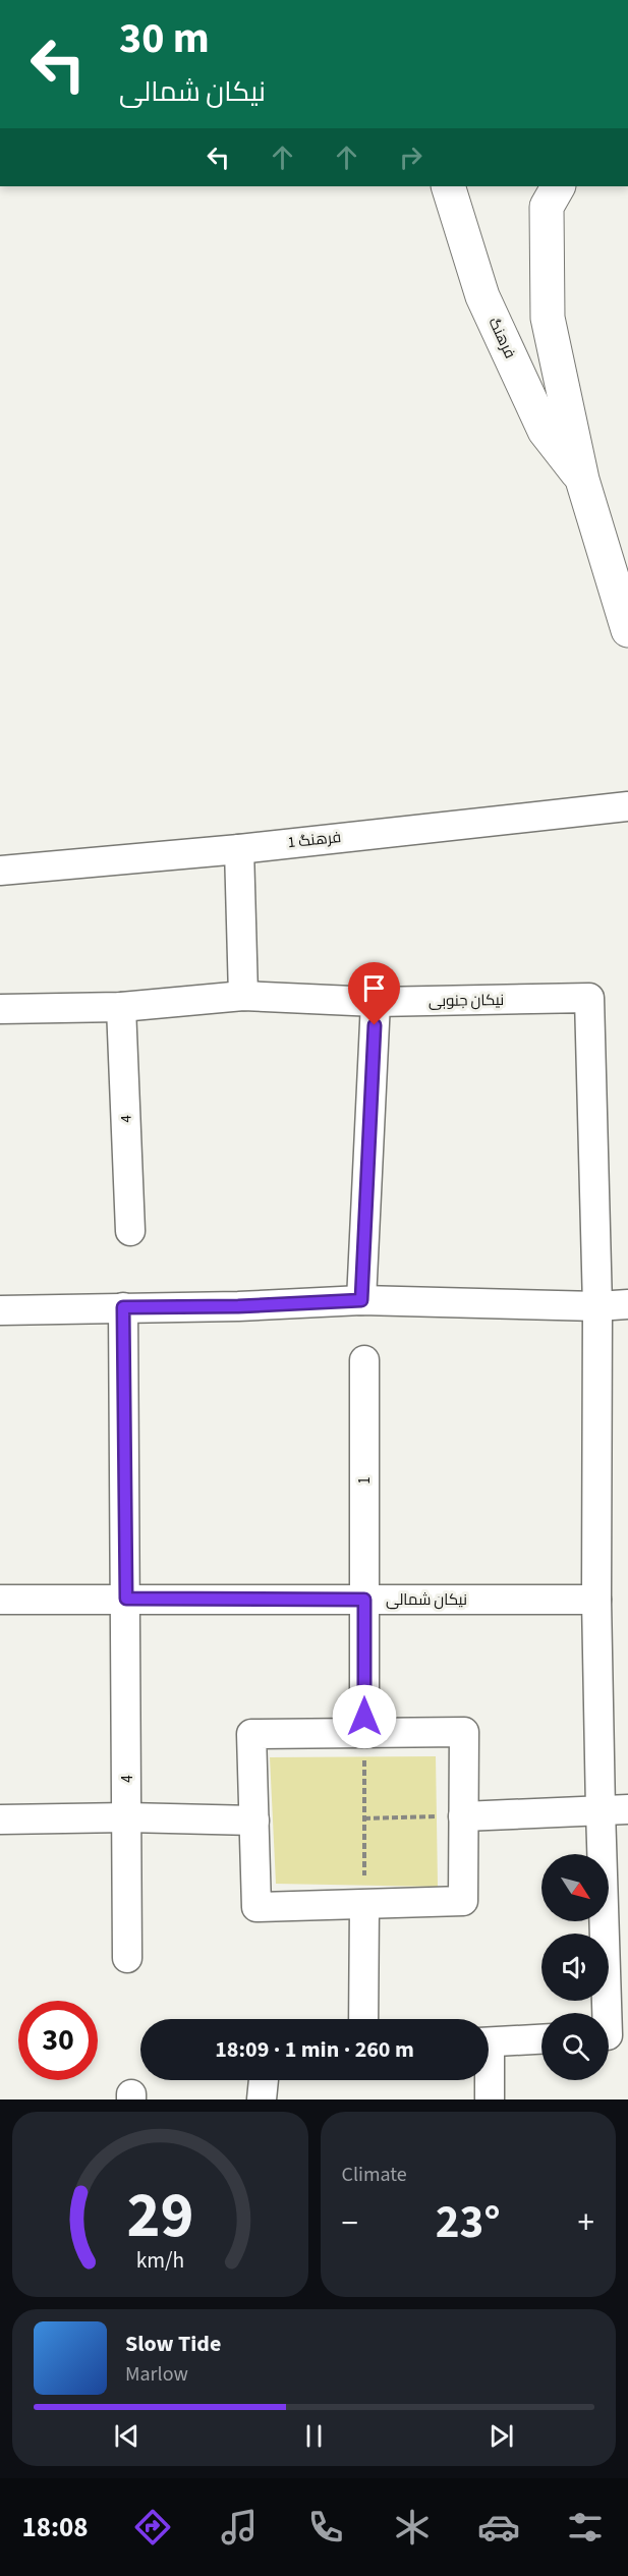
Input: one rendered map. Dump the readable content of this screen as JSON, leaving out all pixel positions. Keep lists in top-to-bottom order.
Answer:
{
  "streets": {
    "street": [
      "فرهنگ",
      "فرهنگ 1",
      "نیکان جنوبی",
      "4",
      "1",
      "نیکان شمالی"
    ]
  },
  "crossings": [
    ["نیکان جنوبی", "4"],
    ["4", "نیکان شمالی"],
    ["1", "نیکان شمالی"]
  ],
  "north": "bottom right",
  "page": {
    "turn": ["30 m", "نیکان شمالی"],
    "limit": "30",
    "trip": "18:09 · 1 min · 260 m",
    "tile": "Climate",
    "heat": ["−", "23°", "+"],
    "song": ["Slow Tide", "Marlow"],
    "tabs": "18:08",
    "gauge": ["29", "km/h"]
  }
}
